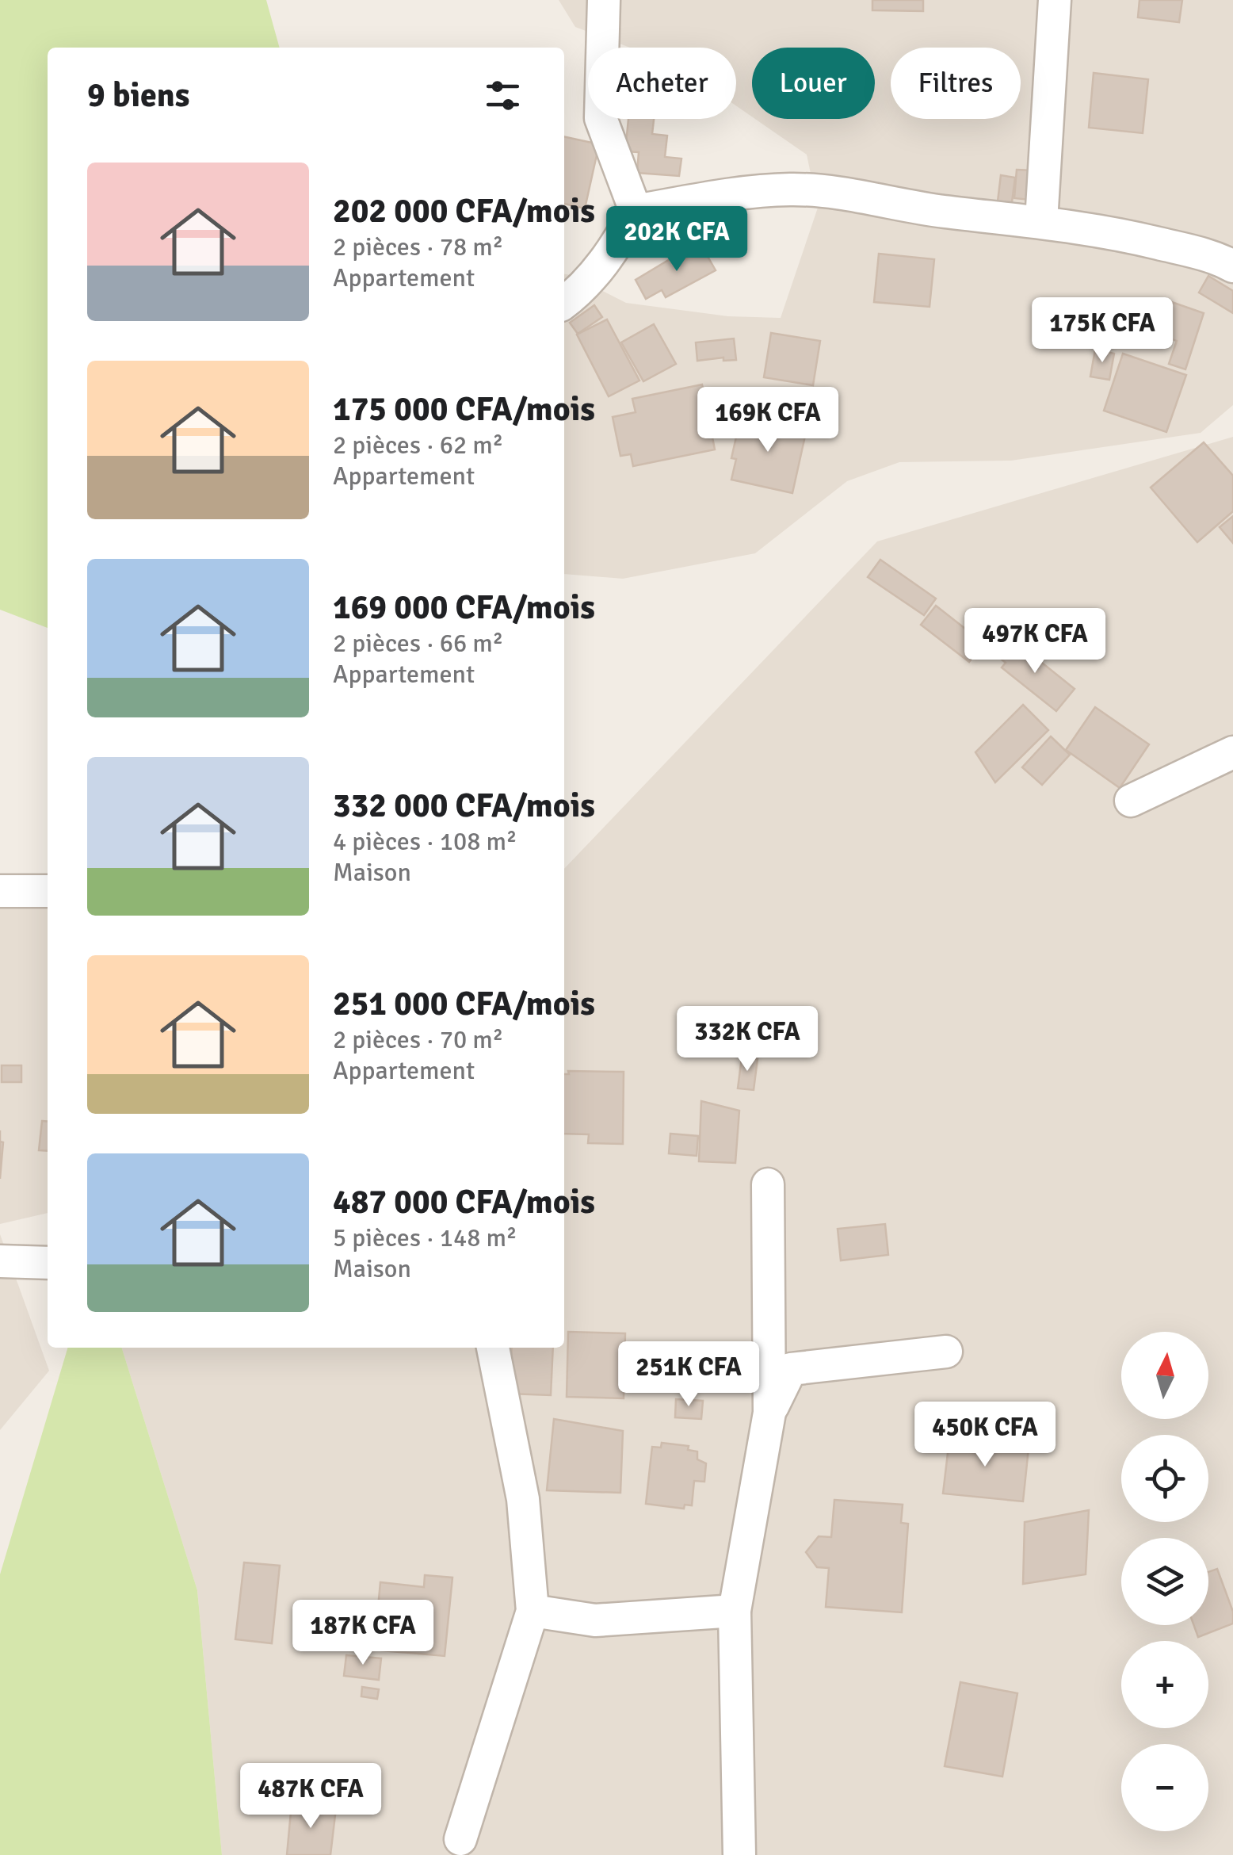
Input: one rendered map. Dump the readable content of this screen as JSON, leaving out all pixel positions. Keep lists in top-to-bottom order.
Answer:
{
  "north": "top",
  "page": {
    "chip": ["Acheter", "Louer", "Filtres"],
    "heading": "9 biens",
    "list": [
      {
        "name": "202 000 CFA/mois",
        "note": "2 pièces · 78 m² · Appartement"
      },
      {
        "name": "175 000 CFA/mois",
        "note": "2 pièces · 62 m² · Appartement"
      },
      {
        "name": "169 000 CFA/mois",
        "note": "2 pièces · 66 m² · Appartement"
      },
      {
        "name": "332 000 CFA/mois",
        "note": "4 pièces · 108 m² · Maison"
      },
      {
        "name": "251 000 CFA/mois",
        "note": "2 pièces · 70 m² · Appartement"
      },
      {
        "name": "487 000 CFA/mois",
        "note": "5 pièces · 148 m² · Maison"
      }
    ],
    "price": [
      "202K CFA",
      "175K CFA",
      "169K CFA",
      "497K CFA",
      "332K CFA",
      "251K CFA",
      "450K CFA",
      "187K CFA",
      "487K CFA"
    ],
    "map_buttons": ["+", "−"]
  }
}
